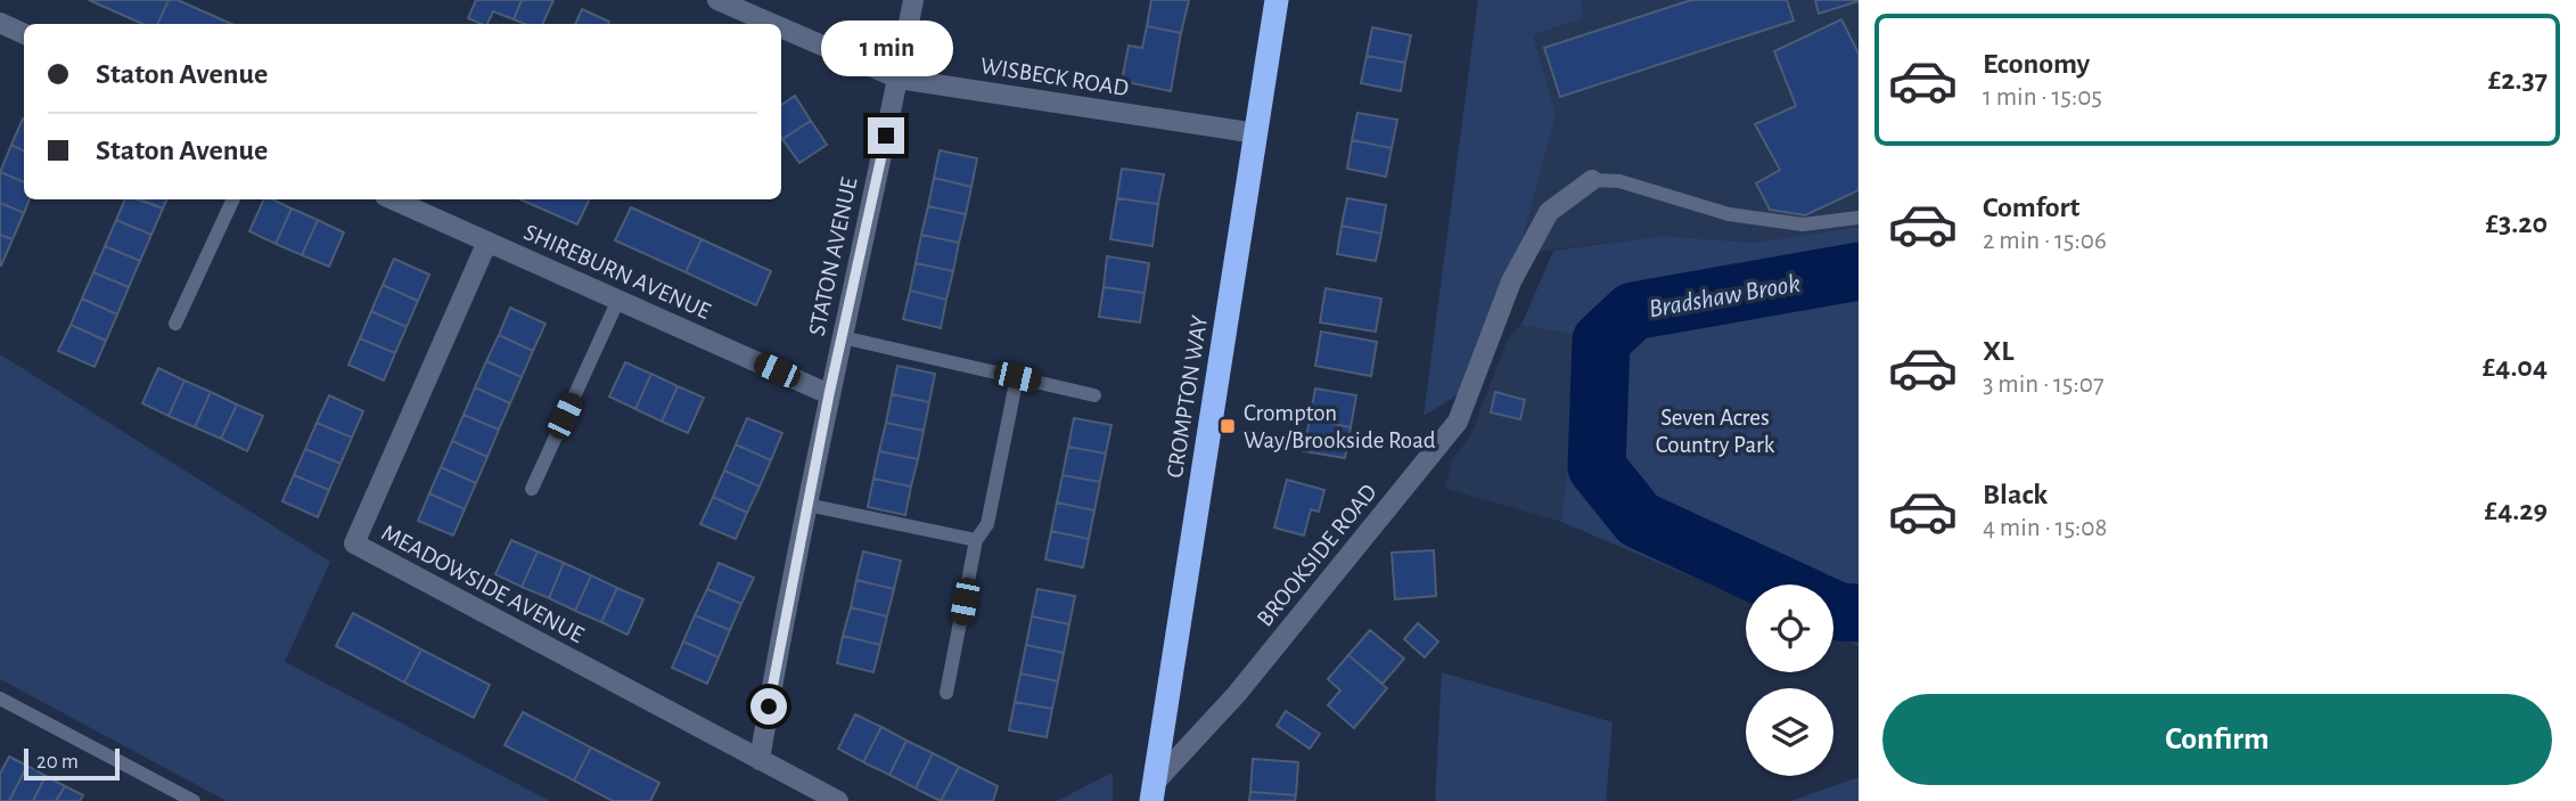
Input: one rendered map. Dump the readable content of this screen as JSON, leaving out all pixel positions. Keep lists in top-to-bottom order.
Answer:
{
  "streets": {
    "highway": ["CROMPTON WAY"],
    "street": [
      "WISBECK ROAD",
      "STATON AVENUE",
      "SHIREBURN AVENUE",
      "BROOKSIDE ROAD",
      "MEADOWSIDE AVENUE"
    ]
  },
  "crossings": [
    ["WISBECK ROAD", "STATON AVENUE"],
    ["WISBECK ROAD", "CROMPTON WAY"],
    ["STATON AVENUE", "SHIREBURN AVENUE"],
    ["STATON AVENUE", "MEADOWSIDE AVENUE"],
    ["SHIREBURN AVENUE", "MEADOWSIDE AVENUE"],
    ["CROMPTON WAY", "BROOKSIDE ROAD"]
  ],
  "water": ["Bradshaw Brook"],
  "parks": ["Seven Acres Country Park"],
  "places": {
    "transit": ["Crompton Way/Brookside Road"]
  },
  "scale_bar": "20 m",
  "page": {
    "list": [
      {
        "name": "Economy",
        "note": "1 min · 15:05",
        "value": "£2.37"
      },
      {
        "name": "Comfort",
        "note": "2 min · 15:06",
        "value": "£3.20"
      },
      {
        "name": "XL",
        "note": "3 min · 15:07",
        "value": "£4.04"
      },
      {
        "name": "Black",
        "note": "4 min · 15:08",
        "value": "£4.29"
      }
    ],
    "bubble": "1 min",
    "banner": ["Staton Avenue", "Staton Avenue"],
    "buttons": "Confirm",
    "scale": "20 m"
  }
}
